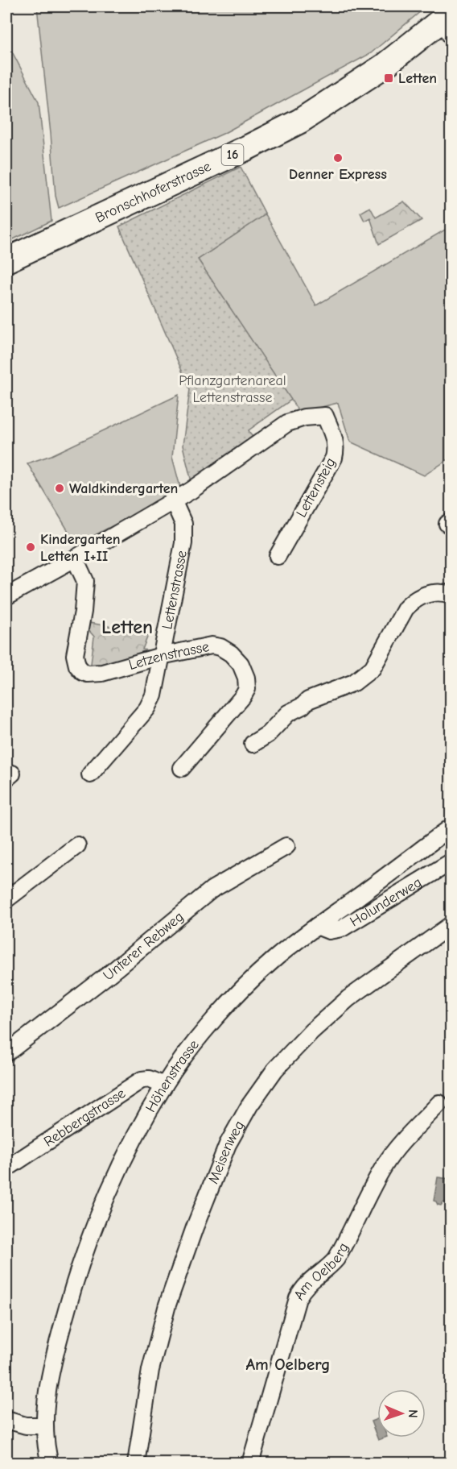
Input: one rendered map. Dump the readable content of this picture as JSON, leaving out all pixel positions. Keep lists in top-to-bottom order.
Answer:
{
  "streets": {
    "main road": ["16", "Bronschhoferstrasse"],
    "street": [
      "Lettensteig",
      "Lettenstrasse",
      "Letzenstrasse",
      "Holunderweg",
      "Unterer Rebweg",
      "Höhenstrasse",
      "Rebbergstrasse",
      "Meisenweg",
      "Am Oelberg"
    ]
  },
  "crossings": [
    ["Lettensteig", "Lettenstrasse"],
    ["Lettenstrasse", "Letzenstrasse"],
    ["Holunderweg", "Höhenstrasse"],
    ["Höhenstrasse", "Rebbergstrasse"]
  ],
  "districts": ["Letten", "Am Oelberg"],
  "parks": ["Pflanzgartenareal Lettenstrasse"],
  "places": {
    "transit": ["Letten"],
    "other": ["Denner Express", "Waldkindergarten", "Kindergarten Letten I+II"]
  },
  "north": "right"
}
